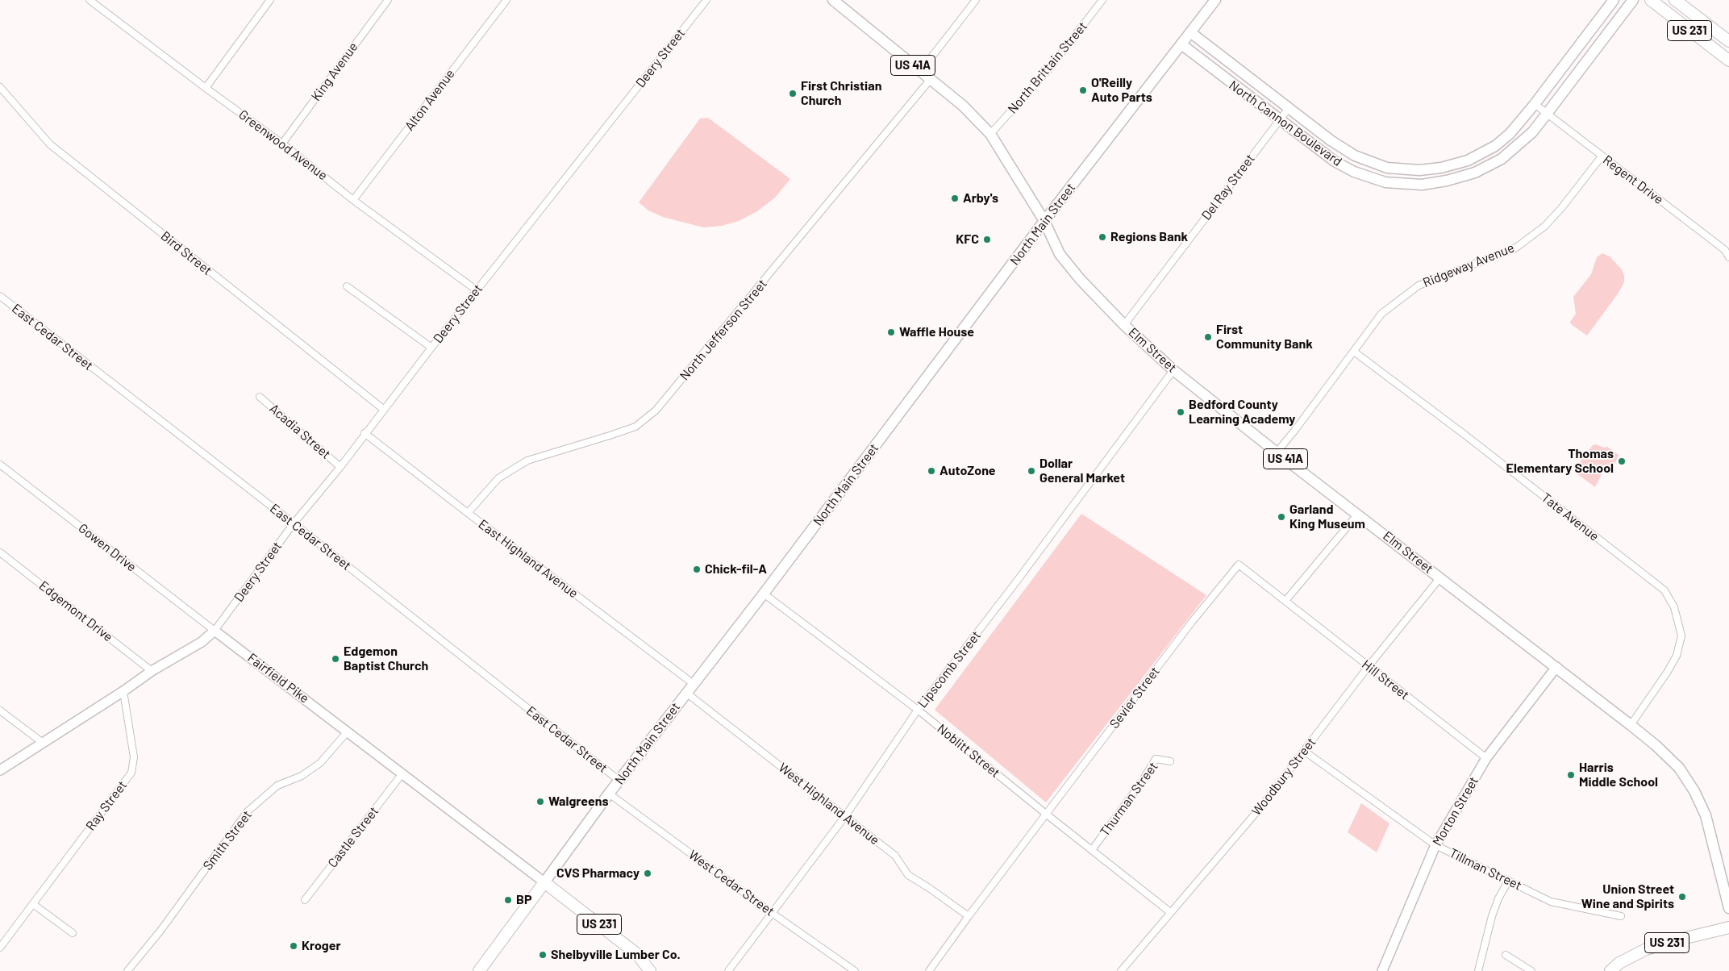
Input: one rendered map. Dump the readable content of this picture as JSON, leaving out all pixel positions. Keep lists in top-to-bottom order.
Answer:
{
  "streets": {
    "highway": ["US 231", "North Main Street"],
    "main road": ["US 41A", "North Cannon Boulevard", "Elm Street"],
    "street": [
      "Deery Street",
      "North Brittain Street",
      "King Avenue",
      "Alton Avenue",
      "Greenwood Avenue",
      "Regent Drive",
      "Del Ray Street",
      "Bird Street",
      "Ridgeway Avenue",
      "North Jefferson Street",
      "East Cedar Street",
      "Acadia Street",
      "Tate Avenue",
      "Gowen Drive",
      "East Highland Avenue",
      "Edgemont Drive",
      "Lipscomb Street",
      "Fairfield Pike",
      "Hill Street",
      "Sevier Street",
      "Noblitt Street",
      "Woodbury Street",
      "Thurman Street",
      "West Highland Avenue",
      "Ray Street",
      "Morton Street",
      "Castle Street",
      "Smith Street",
      "Tillman Street",
      "West Cedar Street"
    ]
  },
  "crossings": [
    ["US 231", "North Main Street"],
    ["US 231", "Fairfield Pike"],
    ["Deery Street", "Greenwood Avenue"],
    ["Deery Street", "Bird Street"],
    ["Deery Street", "East Cedar Street"],
    ["Deery Street", "Acadia Street"],
    ["Deery Street", "Gowen Drive"],
    ["Deery Street", "East Highland Avenue"],
    ["Deery Street", "Fairfield Pike"],
    ["US 41A", "North Brittain Street"],
    ["US 41A", "North Main Street"],
    ["US 41A", "North Jefferson Street"],
    ["US 41A", "Elm Street"],
    ["King Avenue", "Greenwood Avenue"],
    ["Alton Avenue", "Greenwood Avenue"],
    ["North Cannon Boulevard", "Regent Drive"],
    ["North Cannon Boulevard", "Del Ray Street"],
    ["North Cannon Boulevard", "North Main Street"],
    ["Regent Drive", "Ridgeway Avenue"],
    ["Del Ray Street", "Elm Street"],
    ["North Main Street", "East Cedar Street"],
    ["North Main Street", "Elm Street"],
    ["North Main Street", "East Highland Avenue"],
    ["North Main Street", "Fairfield Pike"],
    ["North Main Street", "Noblitt Street"],
    ["North Main Street", "West Highland Avenue"],
    ["North Main Street", "West Cedar Street"],
    ["Ridgeway Avenue", "Elm Street"],
    ["Ridgeway Avenue", "Tate Avenue"],
    ["North Jefferson Street", "East Highland Avenue"],
    ["Elm Street", "Tate Avenue"],
    ["Elm Street", "Lipscomb Street"],
    ["Elm Street", "Woodbury Street"],
    ["Elm Street", "Morton Street"],
    ["Gowen Drive", "Fairfield Pike"],
    ["Lipscomb Street", "Noblitt Street"],
    ["Lipscomb Street", "West Highland Avenue"],
    ["Lipscomb Street", "West Cedar Street"],
    ["Fairfield Pike", "Castle Street"],
    ["Fairfield Pike", "Smith Street"],
    ["Hill Street", "Sevier Street"],
    ["Hill Street", "Woodbury Street"],
    ["Hill Street", "Morton Street"],
    ["Sevier Street", "Noblitt Street"],
    ["Sevier Street", "West Highland Avenue"],
    ["Noblitt Street", "Woodbury Street"],
    ["Noblitt Street", "Thurman Street"],
    ["Woodbury Street", "Tillman Street"],
    ["Morton Street", "Tillman Street"]
  ],
  "places": [
    "O'Reilly Auto Parts",
    "First Christian Church",
    "Arby's",
    "Regions Bank",
    "KFC",
    "Waffle House",
    "First Community Bank",
    "Bedford County Learning Academy",
    "Thomas Elementary School",
    "AutoZone",
    "Dollar General Market",
    "Garland King Museum",
    "Chick-fil-A",
    "Edgemon Baptist Church",
    "Harris Middle School",
    "Walgreens",
    "CVS Pharmacy",
    "Union Street Wine and Spirits",
    "BP",
    "Kroger",
    "Shelbyville Lumber Co."
  ]
}
